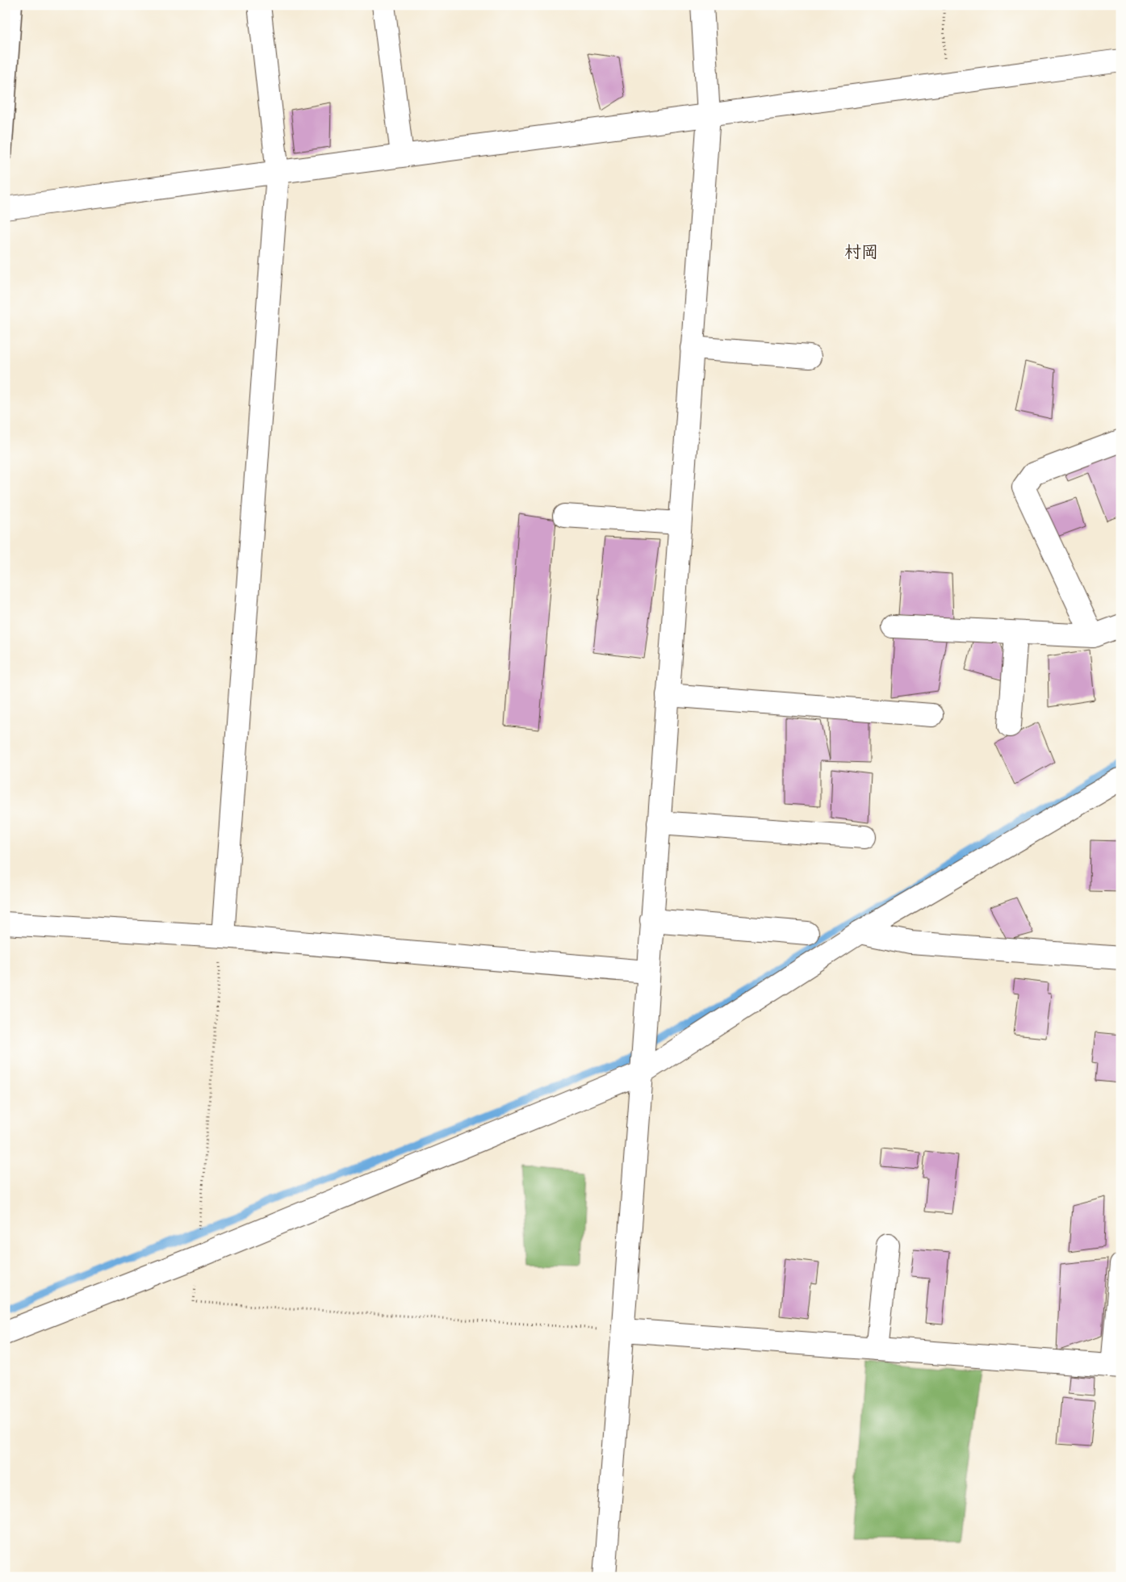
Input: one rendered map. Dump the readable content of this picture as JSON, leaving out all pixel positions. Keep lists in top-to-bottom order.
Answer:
{
  "districts": ["村岡"]
}
